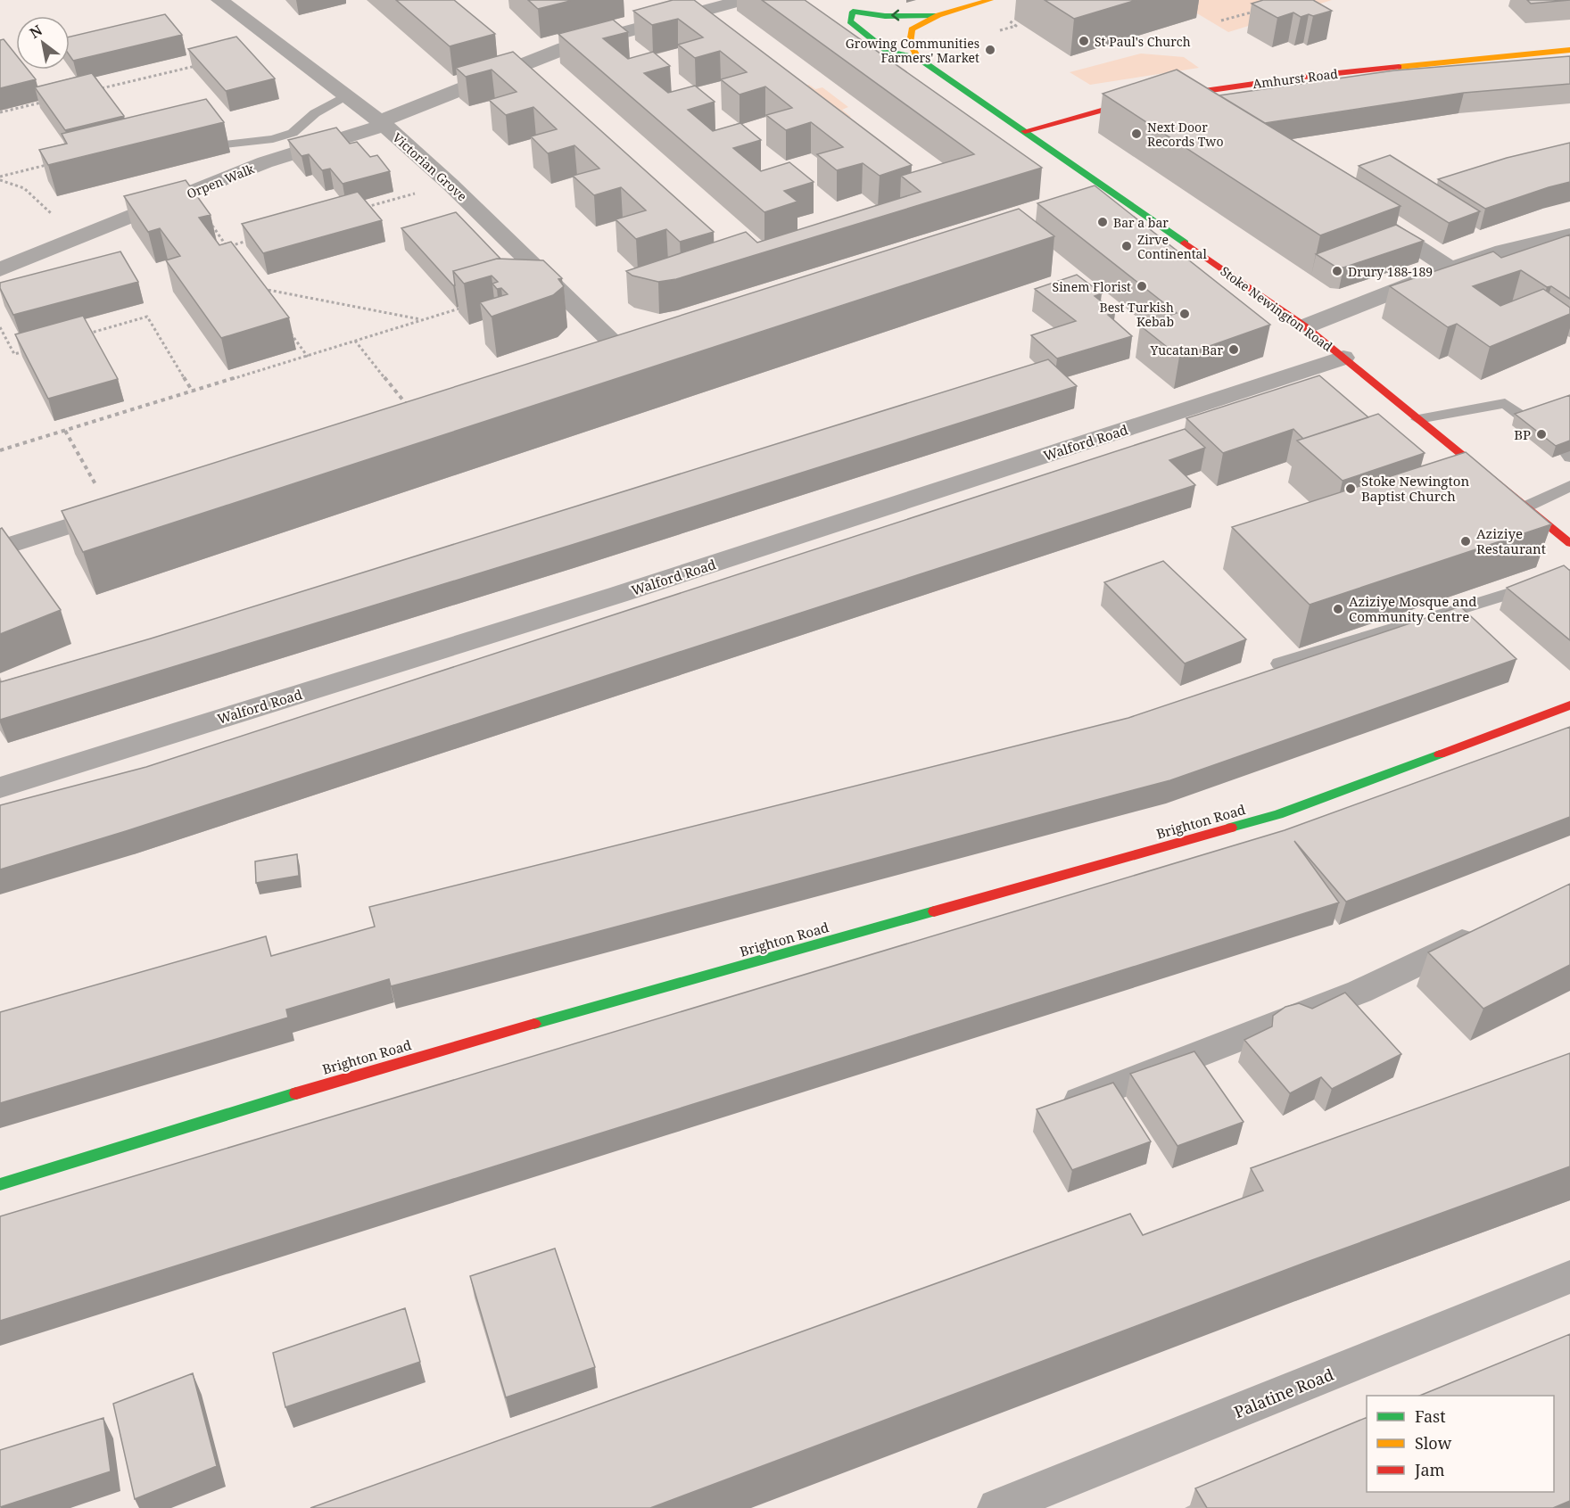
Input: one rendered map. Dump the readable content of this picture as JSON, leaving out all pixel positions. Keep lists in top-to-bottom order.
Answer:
{
  "streets": {
    "main road": ["Amhurst Road", "Stoke Newington Road", "Brighton Road"],
    "street": [
      "Victorian Grove",
      "Orpen Walk",
      "Walford Road",
      "Palatine Road"
    ]
  },
  "crossings": [
    ["Amhurst Road", "Stoke Newington Road"],
    ["Victorian Grove", "Orpen Walk"],
    ["Stoke Newington Road", "Walford Road"]
  ],
  "places": [
    "St Paul's Church",
    "Growing Communities Farmers' Market",
    "Next Door Records Two",
    "Bar a bar",
    "Zirve Continental",
    "Drury 188-189",
    "Sinem Florist",
    "Best Turkish Kebab",
    "Yucatan Bar",
    "BP",
    "Stoke Newington Baptist Church",
    "Aziziye Restaurant",
    "Aziziye Mosque and Community Centre"
  ],
  "legend": ["Fast", "Slow", "Jam"],
  "north": "top left"
}
